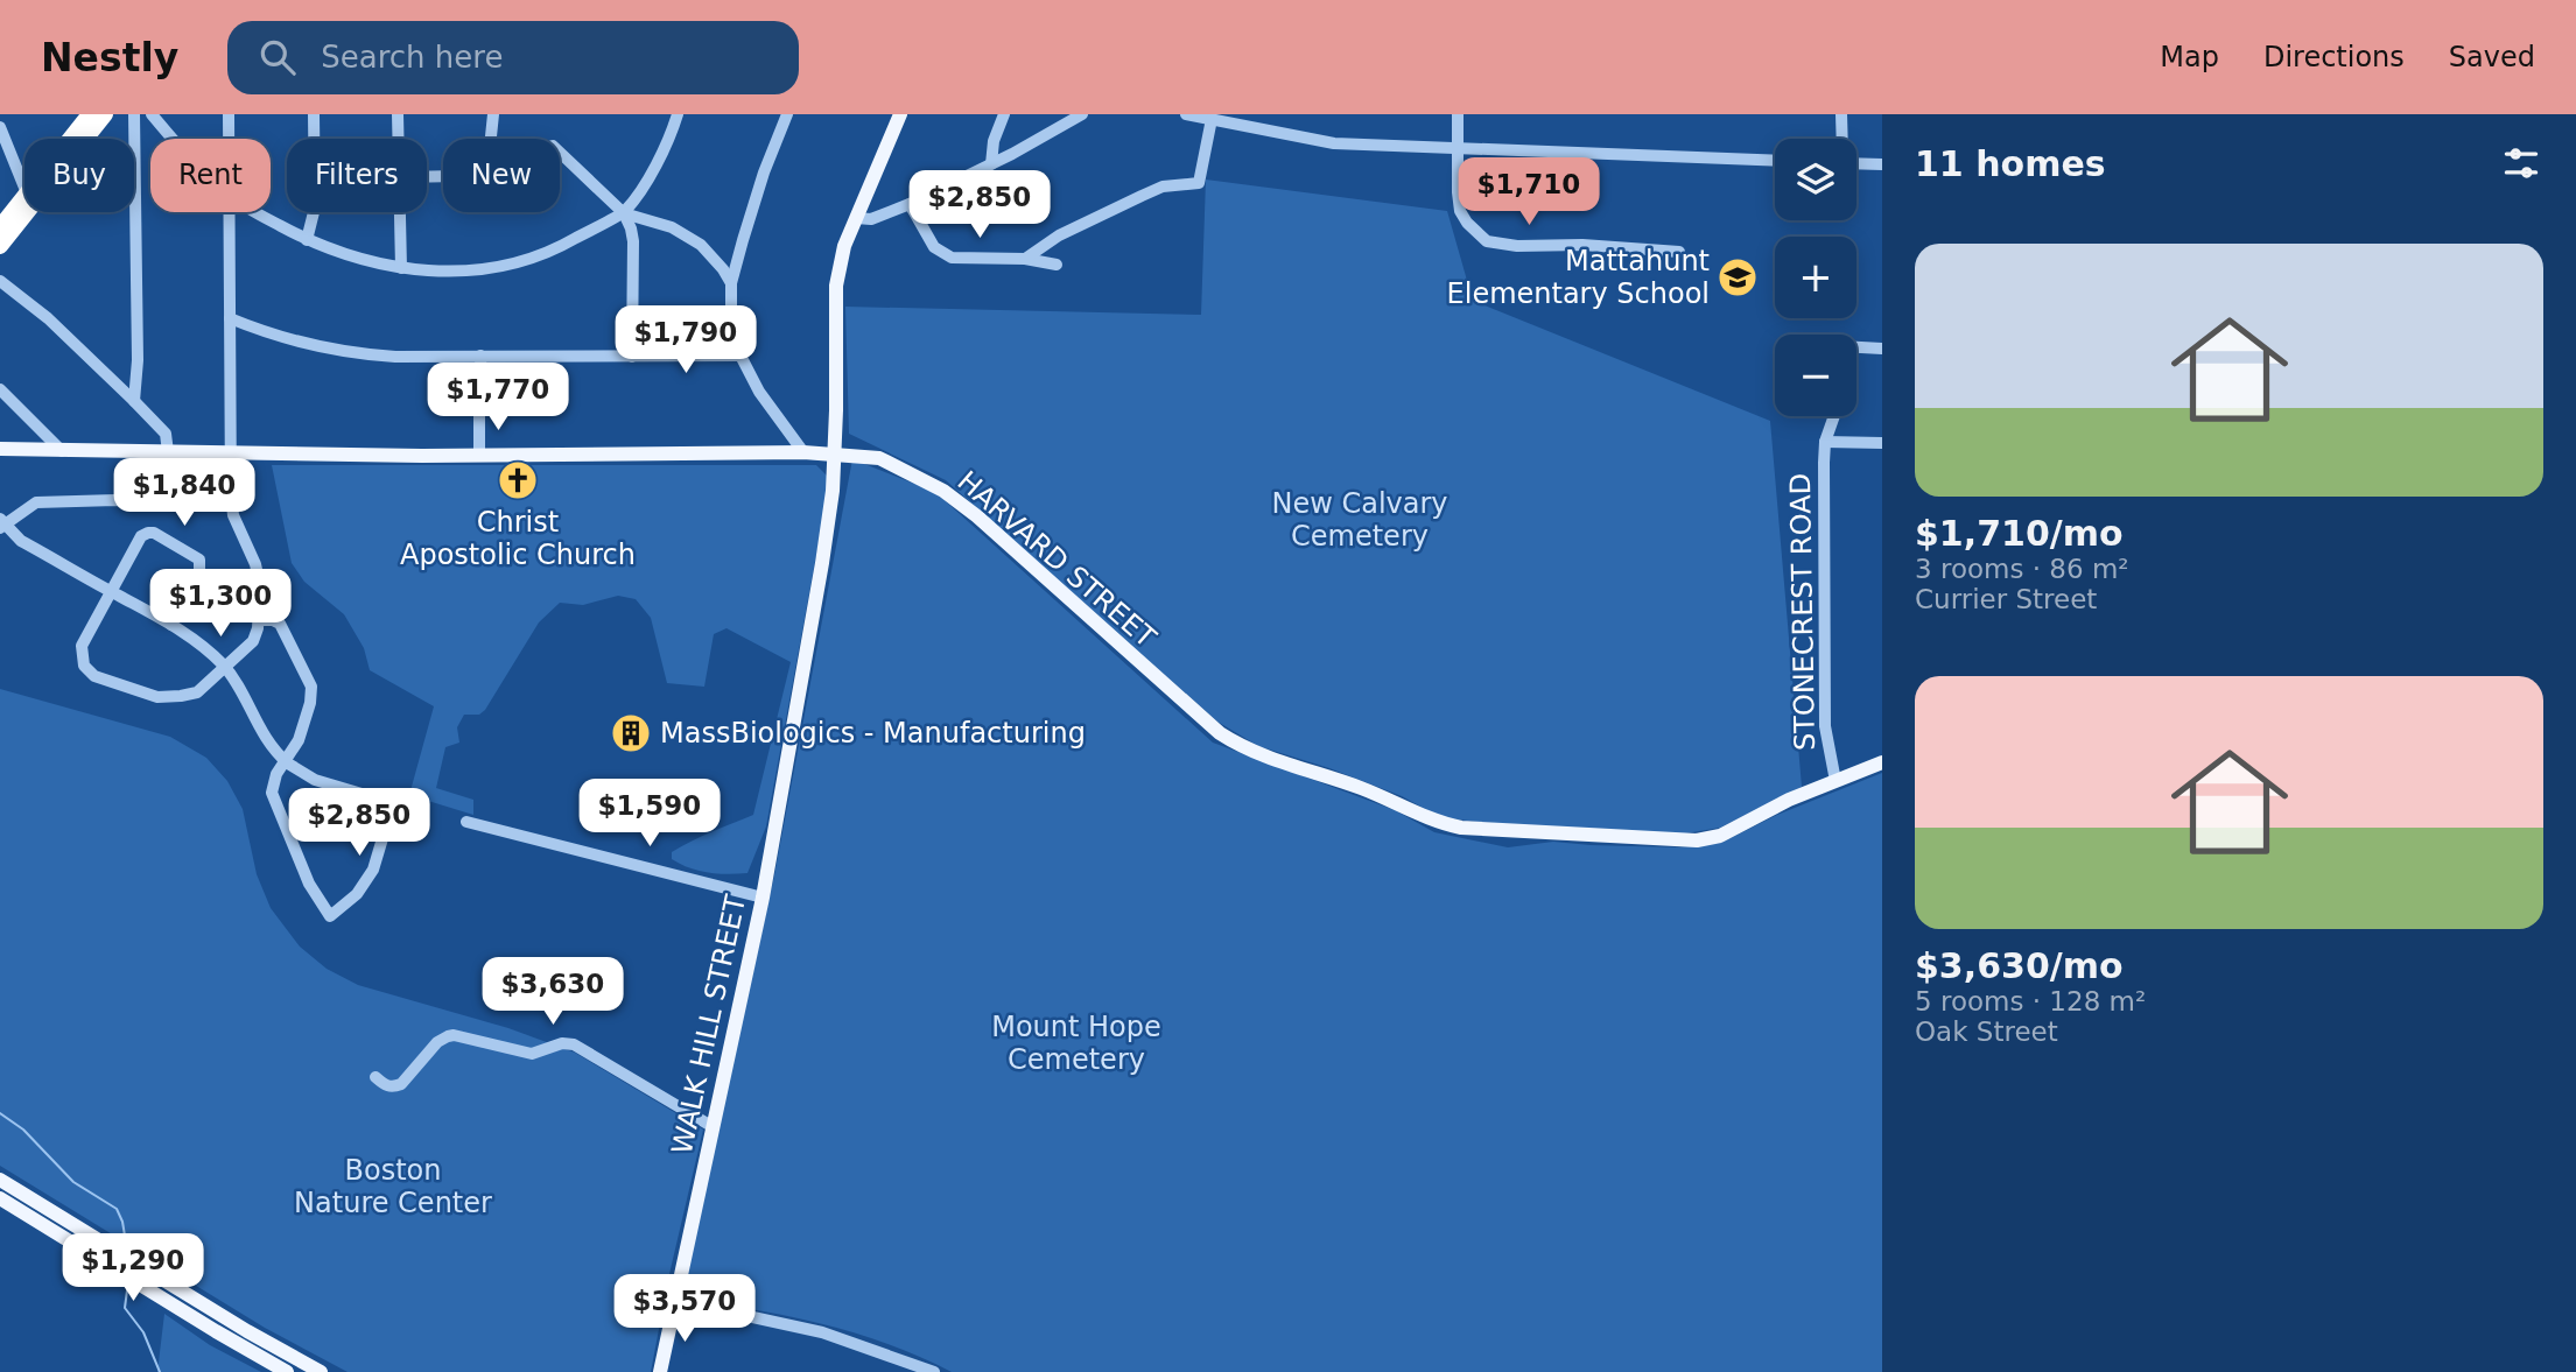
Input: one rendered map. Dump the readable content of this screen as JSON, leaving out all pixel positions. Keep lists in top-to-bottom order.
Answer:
{
  "streets": {
    "main road": ["HARVARD STREET", "WALK HILL STREET"],
    "street": ["STONECREST ROAD"]
  },
  "crossings": [
    ["HARVARD STREET", "STONECREST ROAD"],
    ["HARVARD STREET", "WALK HILL STREET"]
  ],
  "parks": ["New Calvary Cemetery", "Mount Hope Cemetery", "Boston Nature Center"],
  "places": {
    "school or university": ["Mattahunt Elementary School"],
    "church": ["Christ Apostolic Church"],
    "building": ["MassBiologics - Manufacturing"]
  },
  "page": {
    "header": "Nestly",
    "search": "Search here",
    "nav": ["Map", "Directions", "Saved"],
    "heading": "11 homes",
    "map_buttons": ["+", "−"],
    "chip": [
      "Buy",
      "Rent",
      "Filters",
      "New"
    ],
    "price": [
      "$1,710",
      "$2,850",
      "$1,790",
      "$1,770",
      "$1,840",
      "$1,300",
      "$1,590",
      "$2,850",
      "$3,630",
      "$1,290",
      "$3,570"
    ],
    "list": [
      {
        "name": "$1,710/mo",
        "note": "3 rooms · 86 m² · Currier Street"
      },
      {
        "name": "$3,630/mo",
        "note": "5 rooms · 128 m² · Oak Street"
      }
    ]
  }
}
